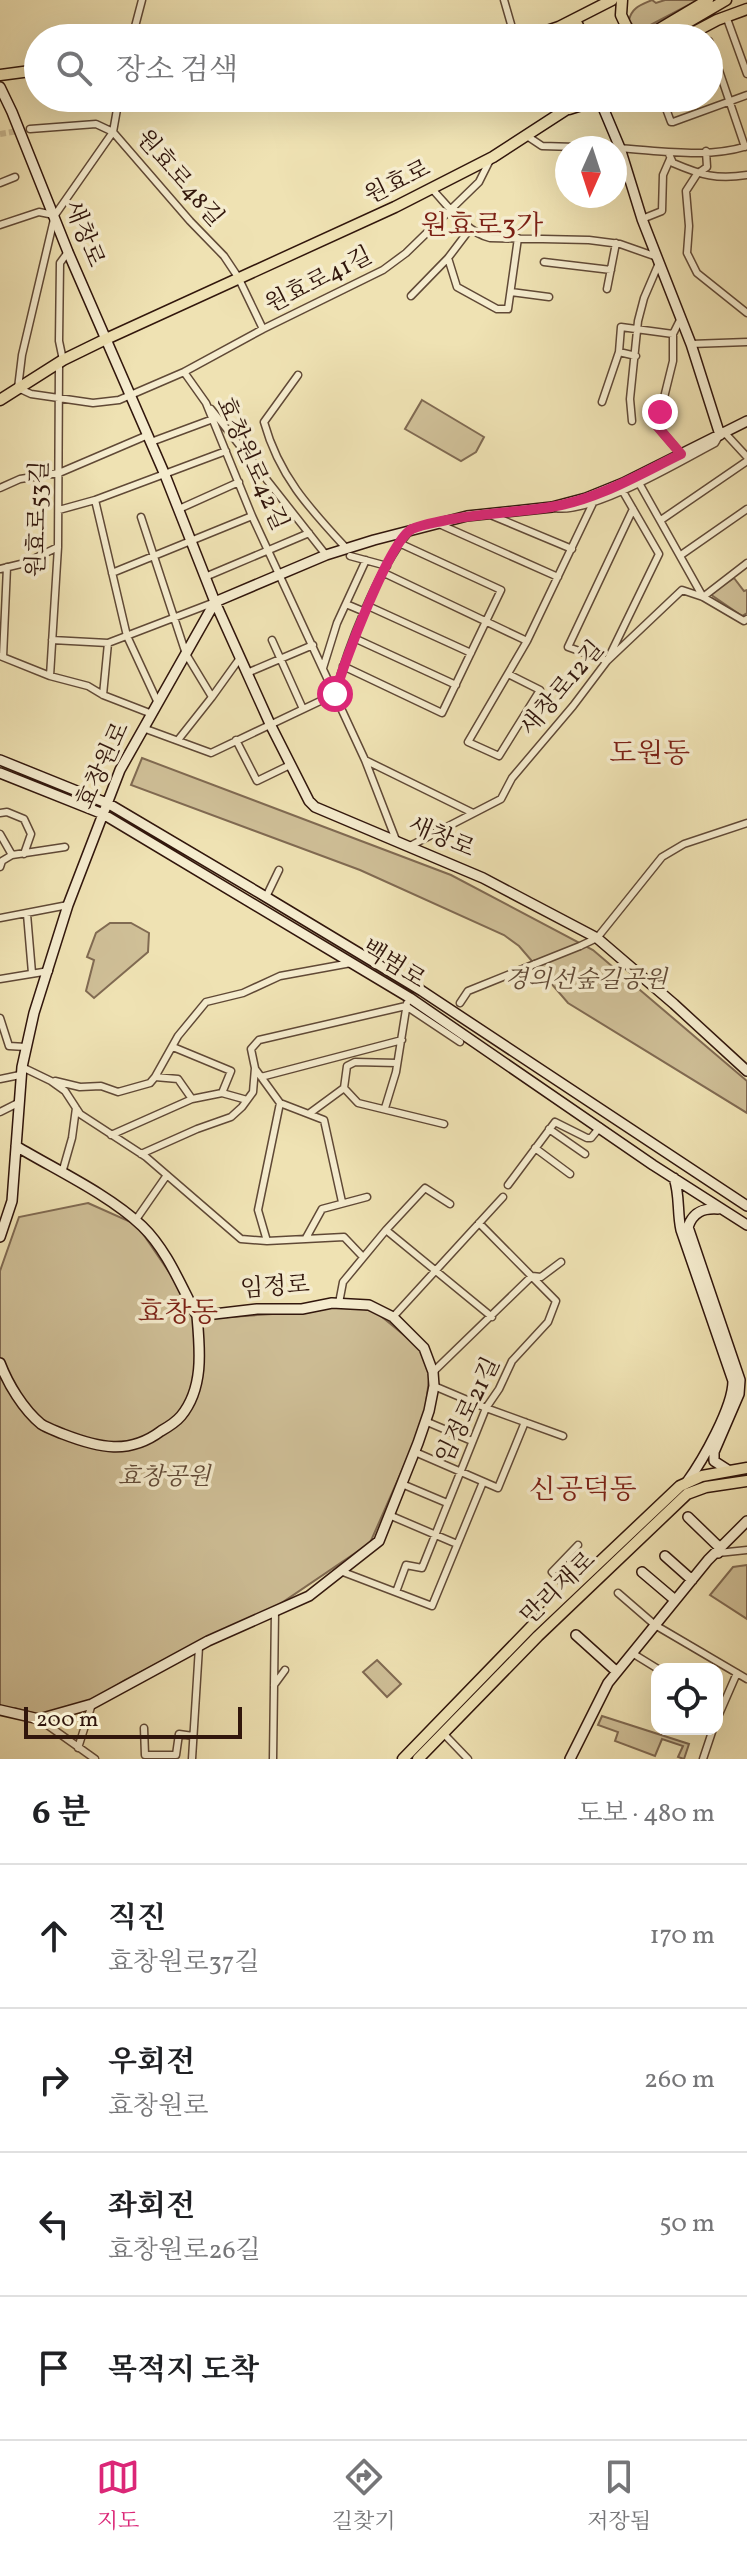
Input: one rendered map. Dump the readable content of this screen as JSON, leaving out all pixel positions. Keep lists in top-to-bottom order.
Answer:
{
  "streets": {
    "main road": ["원효로", "만리재로"],
    "street": [
      "원효로48길",
      "새창로",
      "원효로41길",
      "효창원로42길",
      "원효로53길",
      "새창로12길",
      "효창원로",
      "백범로",
      "임정로",
      "임정로21길"
    ]
  },
  "crossings": [
    ["원효로48길", "원효로"],
    ["원효로", "새창로"],
    ["원효로", "원효로41길"],
    ["원효로", "원효로53길"],
    ["새창로", "원효로41길"],
    ["새창로", "효창원로42길"],
    ["새창로", "원효로53길"],
    ["새창로", "새창로12길"],
    ["새창로", "효창원로"],
    ["원효로41길", "효창원로42길"],
    ["효창원로", "백범로"]
  ],
  "districts": [
    "원효로3가",
    "도원동",
    "효창동",
    "신공덕동"
  ],
  "parks": ["경의선숲길공원", "효창공원"],
  "scale_bar": "200 m",
  "north": "bottom",
  "page": {
    "search": "장소 검색",
    "scale": "200 m",
    "heading": ["6 분", "도보 · 480 m"],
    "list": [
      ["직진", "효창원로37길", "170 m"],
      ["우회전", "효창원로", "260 m"],
      ["좌회전", "효창원로26길", "50 m"],
      "목적지 도착"
    ],
    "nav": ["지도", "길찾기", "저장됨"]
  }
}
